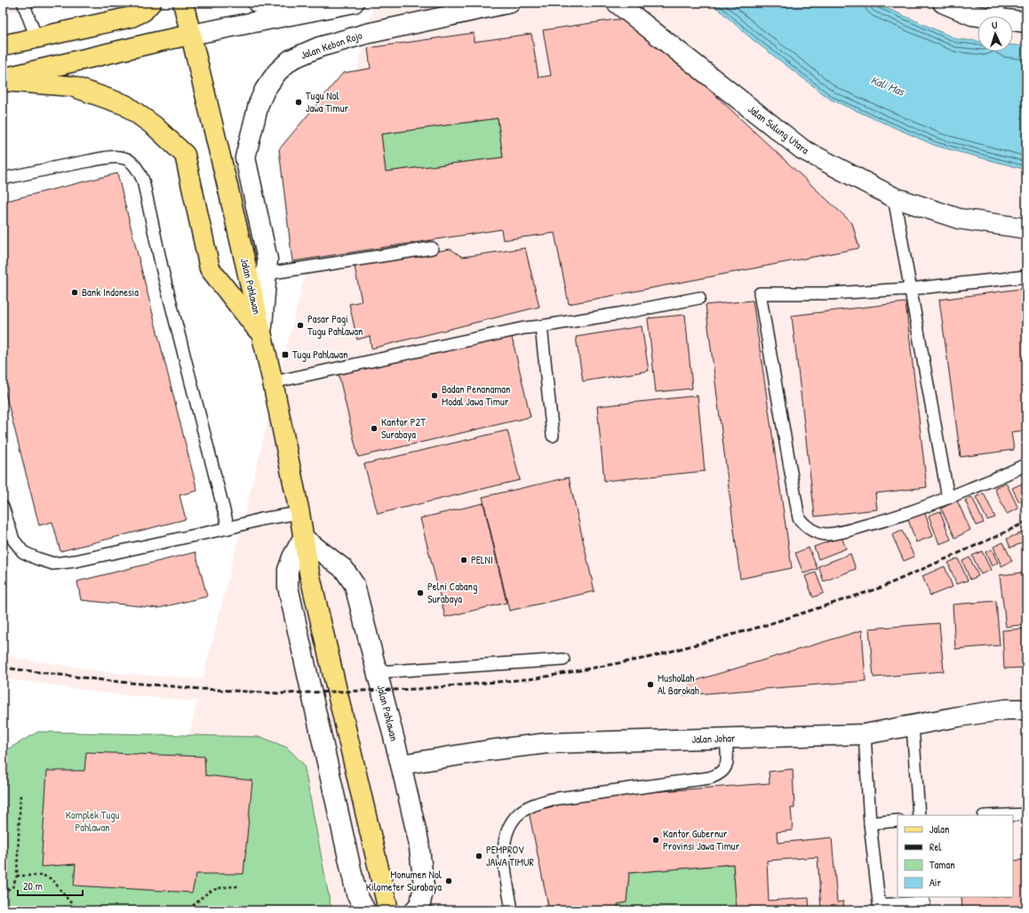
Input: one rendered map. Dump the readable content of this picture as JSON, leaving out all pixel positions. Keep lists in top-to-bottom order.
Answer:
{
  "streets": {
    "main road": [
      "Jalan Kebon Rojo",
      "Jalan Sulung Utara",
      "Jalan Pahlawan",
      "Jalan Johar"
    ]
  },
  "crossings": [
    ["Jalan Kebon Rojo", "Jalan Pahlawan"],
    ["Jalan Pahlawan", "Jalan Johar"]
  ],
  "water": ["Kali Mas"],
  "parks": ["Komplek Tugu Pahlawan"],
  "places": {
    "other": [
      "Tugu Nol Jawa Timur",
      "Bank Indonesia",
      "Pasar Pagi Tugu Pahlawan",
      "Badan Penanaman Modal Jawa Timur",
      "Kantor P2T Surabaya",
      "PELNI",
      "Pelni Cabang Surabaya",
      "Mushollah Al Barokah",
      "Kantor Gubernur Provinsi Jawa Timur",
      "PEMPROV JAWA TIMUR",
      "Monumen Nol Kilometer Surabaya"
    ],
    "transit": ["Tugu Pahlawan"]
  },
  "legend": [
    "Jalan",
    "Rel",
    "Taman",
    "Air"
  ],
  "scale_bar": "20 m",
  "north": "top"
}
